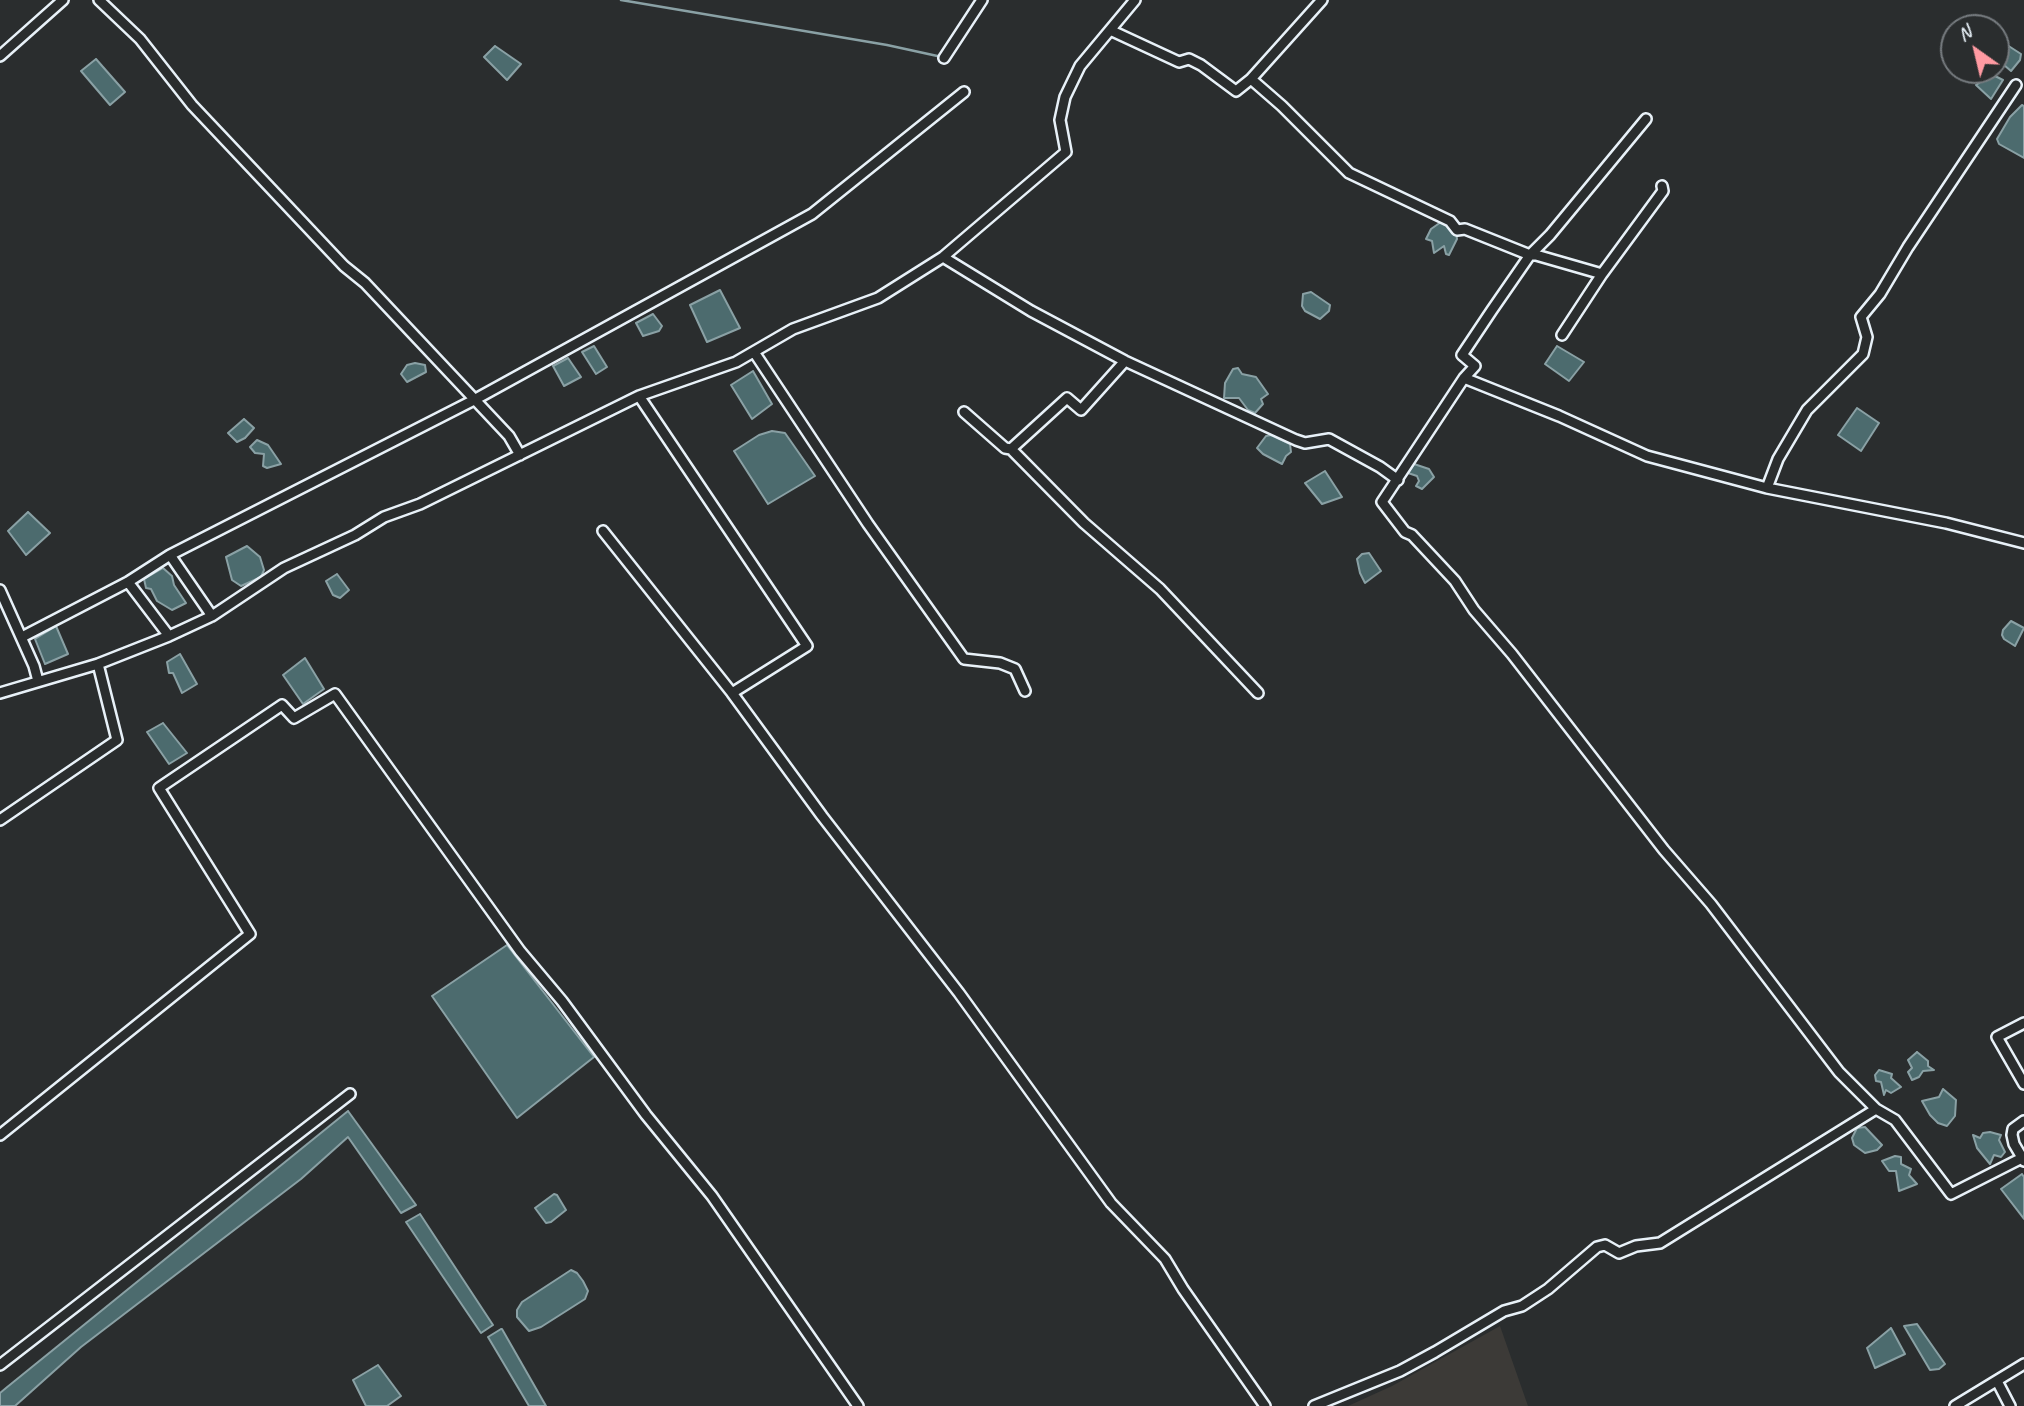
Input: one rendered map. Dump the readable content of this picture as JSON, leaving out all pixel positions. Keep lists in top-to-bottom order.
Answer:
{
  "north": "top left"
}
